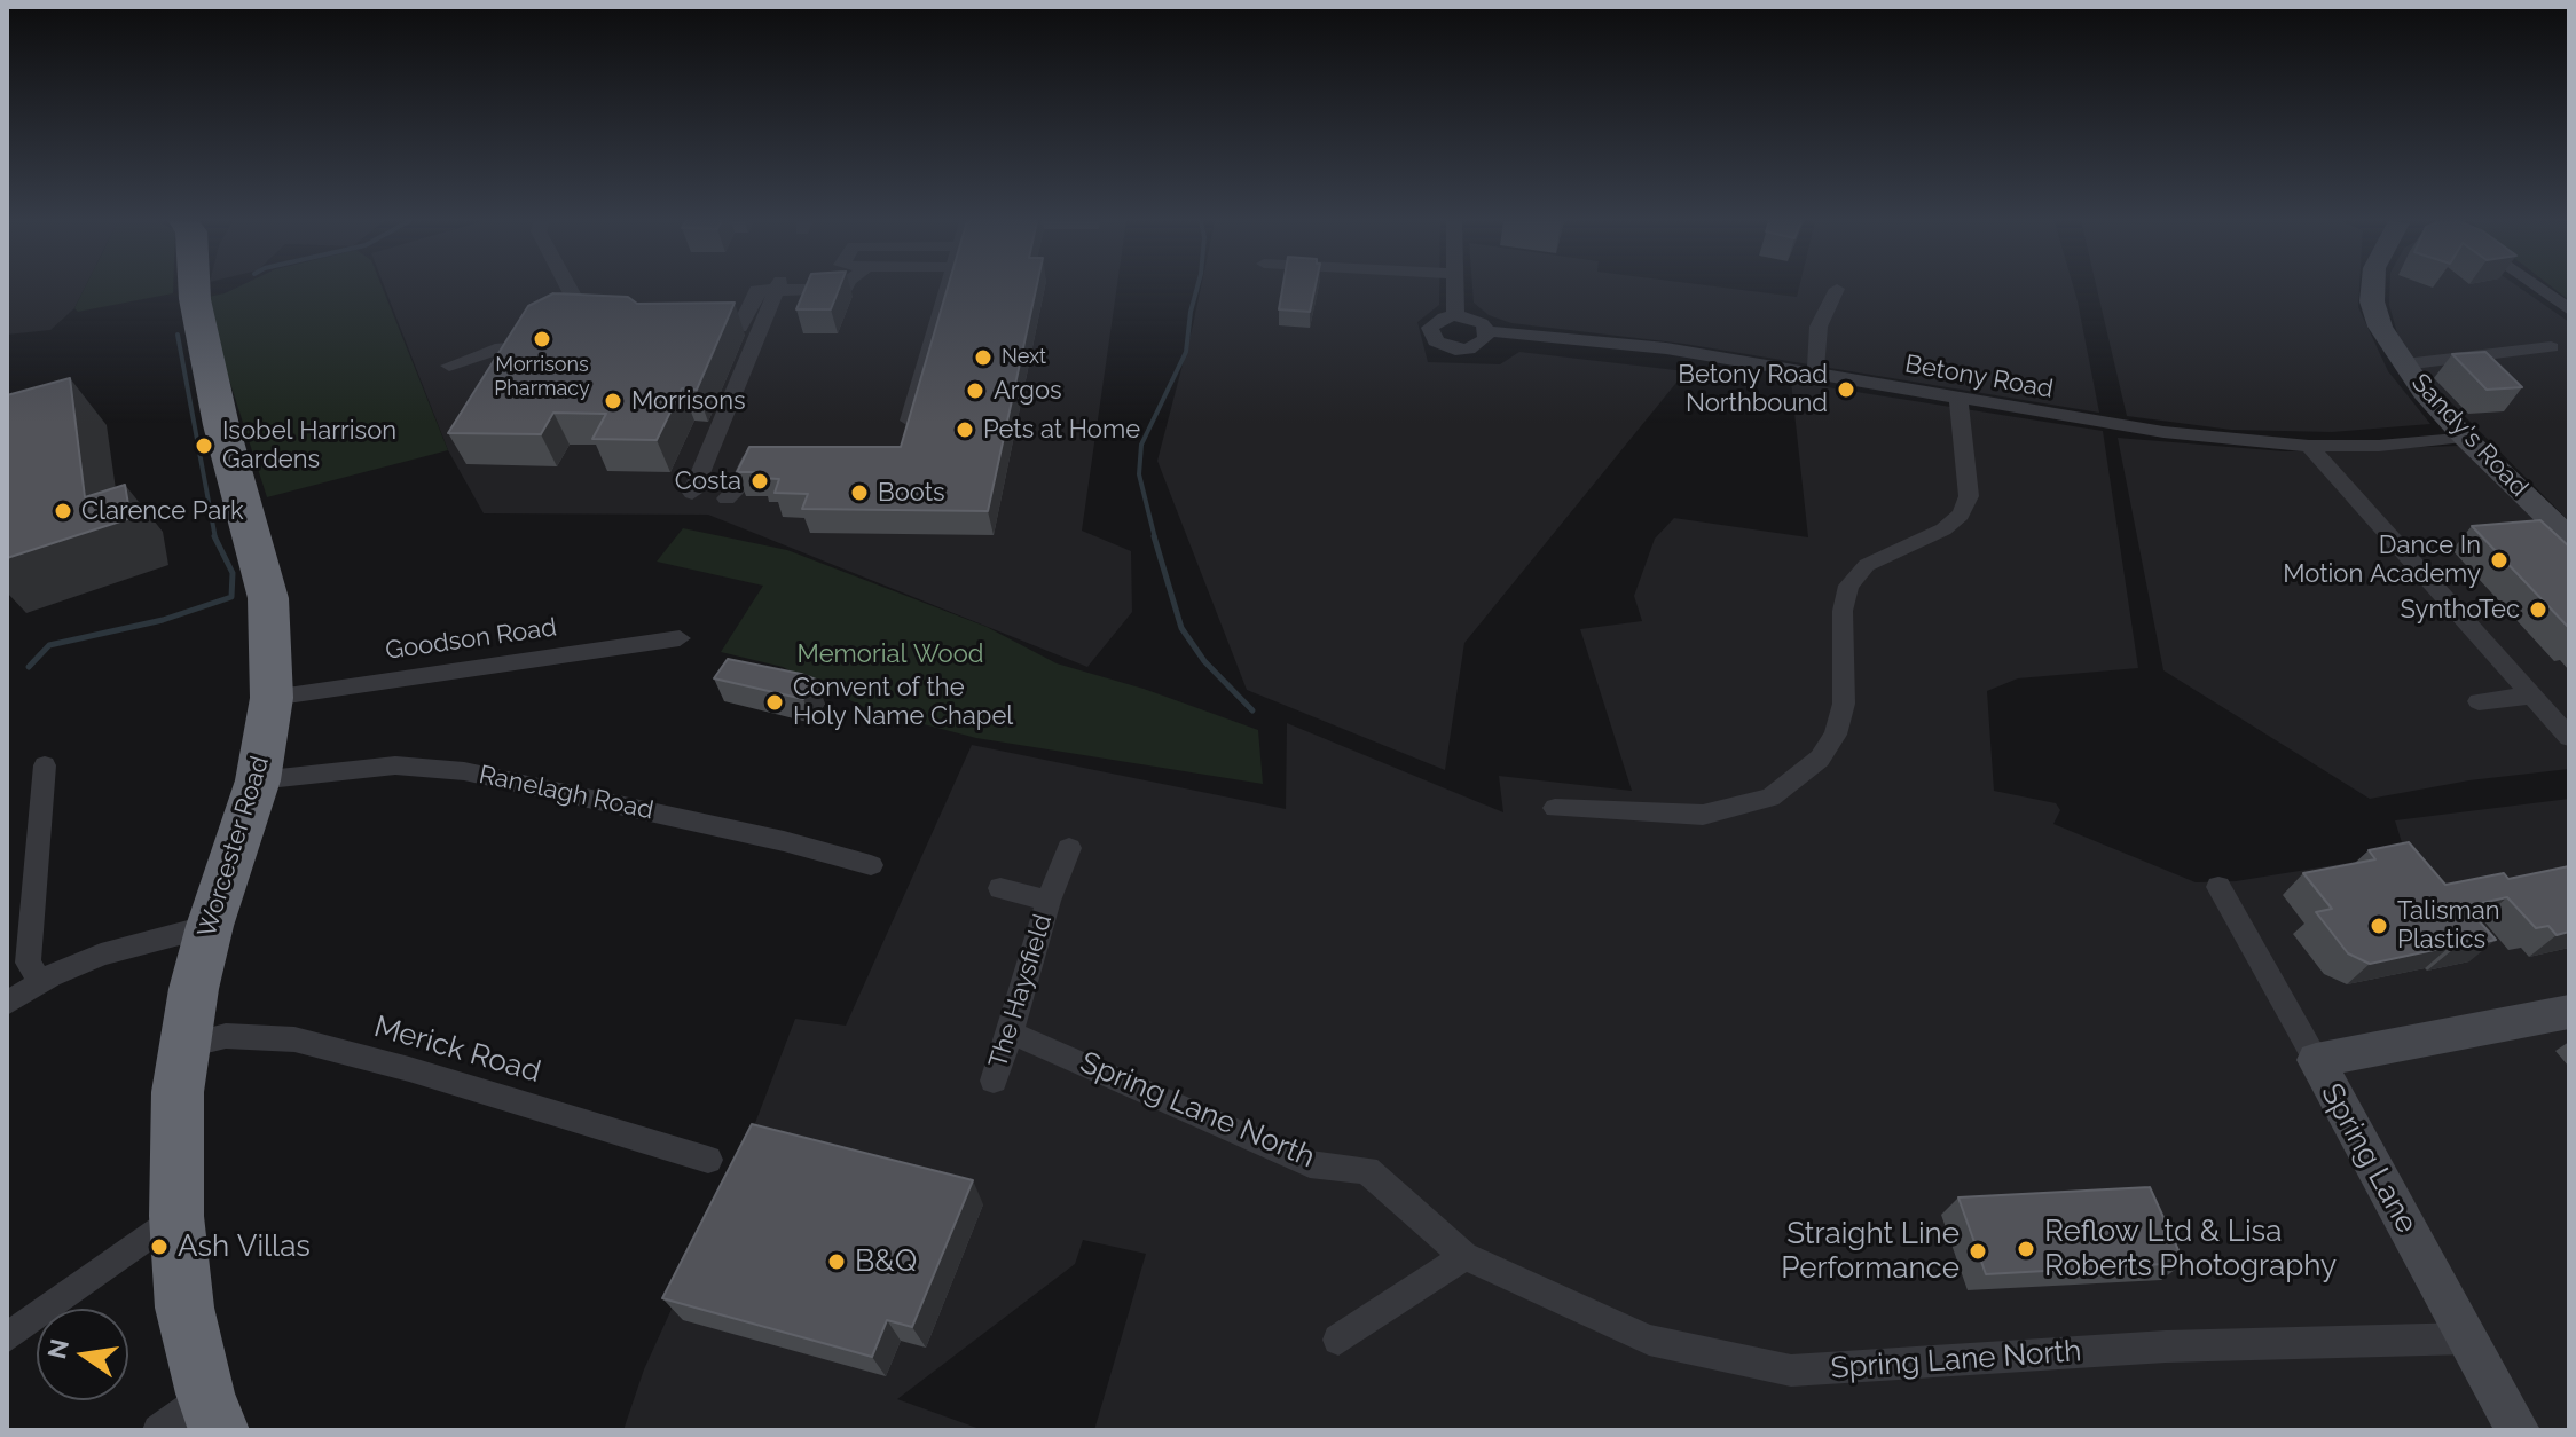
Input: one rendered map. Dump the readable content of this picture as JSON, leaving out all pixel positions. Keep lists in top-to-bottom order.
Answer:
{
  "streets": {
    "highway": ["Worcester Road"],
    "street": [
      "Betony Road",
      "Sandy's Road",
      "Goodson Road",
      "Ranelagh Road",
      "The Haysfield",
      "Merick Road",
      "Spring Lane North",
      "Spring Lane"
    ]
  },
  "crossings": [
    ["Betony Road", "Sandy's Road"],
    ["Goodson Road", "Worcester Road"],
    ["Ranelagh Road", "Worcester Road"],
    ["Worcester Road", "Merick Road"],
    ["The Haysfield", "Spring Lane North"],
    ["Spring Lane North", "Spring Lane"]
  ],
  "parks": ["Memorial Wood"],
  "places": [
    "Morrisons Pharmacy",
    "Next",
    "Betony Road Northbound",
    "Argos",
    "Morrisons",
    "Pets at Home",
    "Isobel Harrison Gardens",
    "Costa",
    "Boots",
    "Clarence Park",
    "Dance In Motion Academy",
    "SynthoTec",
    "Convent of the Holy Name Chapel",
    "Talisman Plastics",
    "Ash Villas",
    "Reflow Ltd & Lisa Roberts Photography",
    "Straight Line Performance",
    "B&Q"
  ],
  "north": "left"
}
